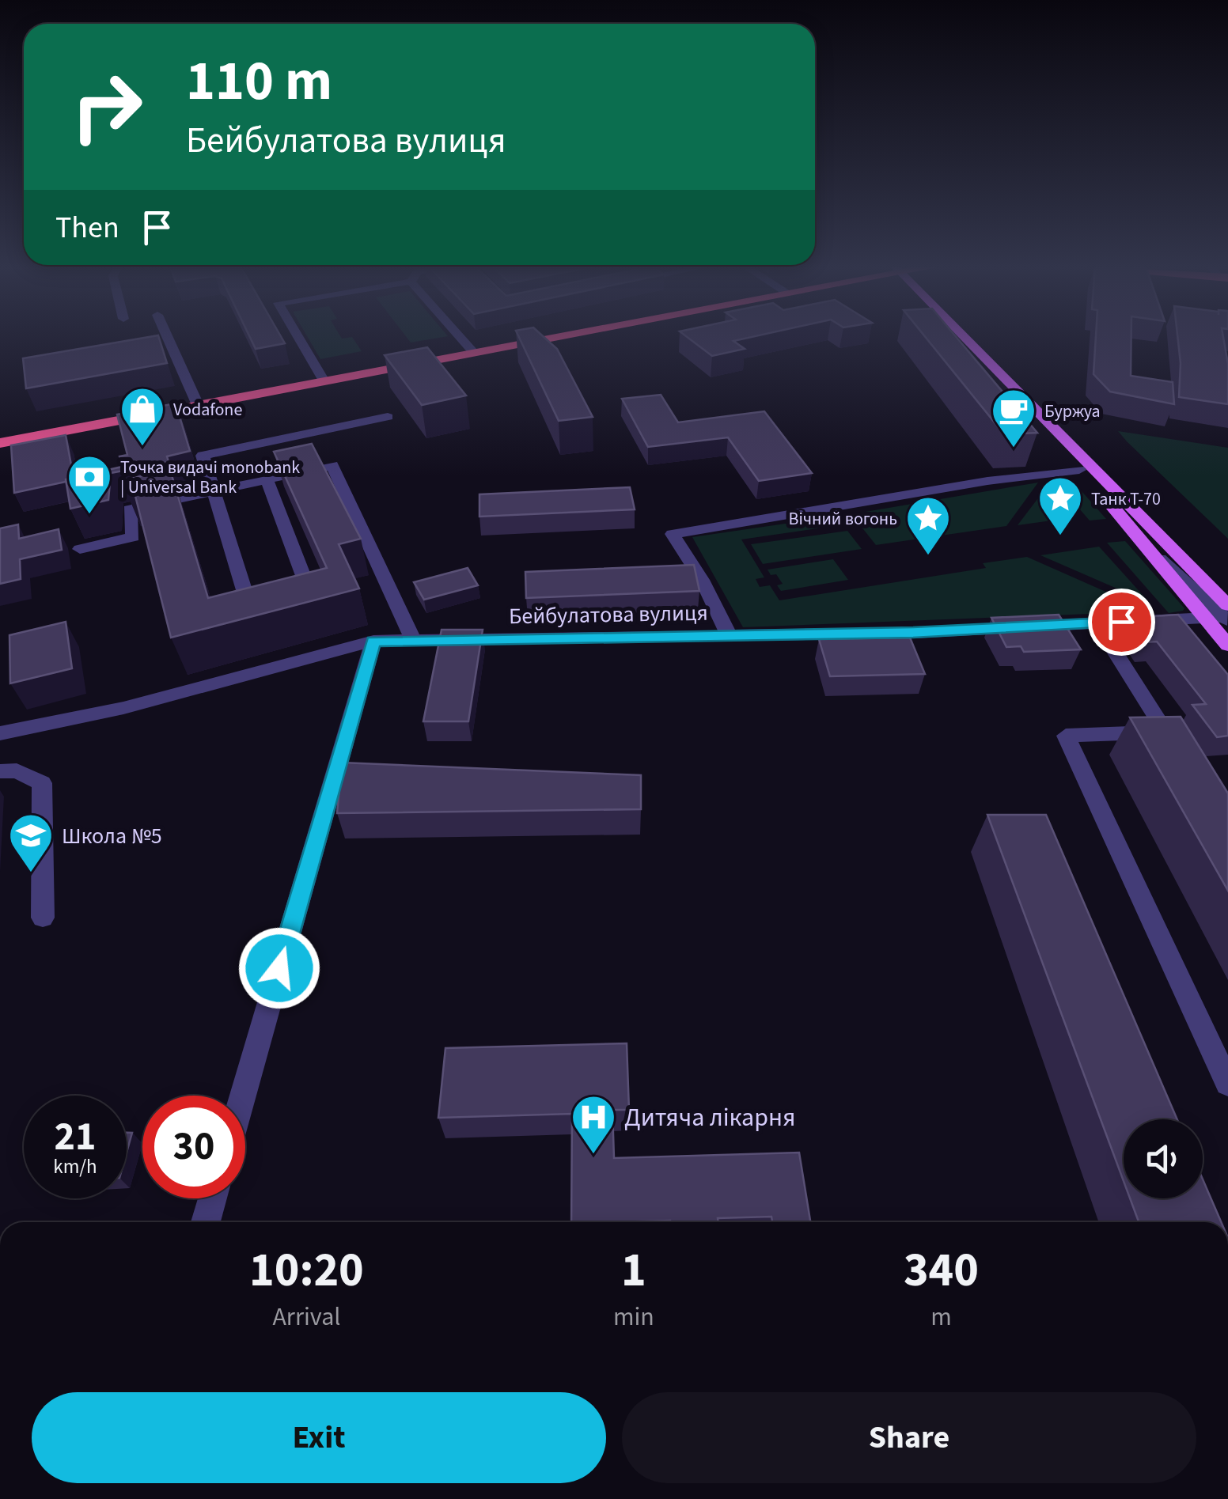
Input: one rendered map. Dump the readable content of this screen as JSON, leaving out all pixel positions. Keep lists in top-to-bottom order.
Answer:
{
  "streets": {
    "street": ["Бейбулатова вулиця"]
  },
  "places": {
    "shop": ["Vodafone"],
    "cafe": ["Буржуа"],
    "bank": ["Точка видачі monobank | Universal Bank"],
    "place": ["Танк Т-70", "Вічний вогонь"],
    "school or university": ["Школа №5"],
    "hospital": ["Дитяча лікарня"]
  },
  "page": {
    "turn": ["110 m", "Бейбулатова вулиця"],
    "then": "Then",
    "speed": "21 km/h",
    "limit": "30",
    "eta": [
      "10:20",
      "Arrival",
      "1",
      "min",
      "340",
      "m"
    ],
    "buttons": ["Exit", "Share"]
  }
}
